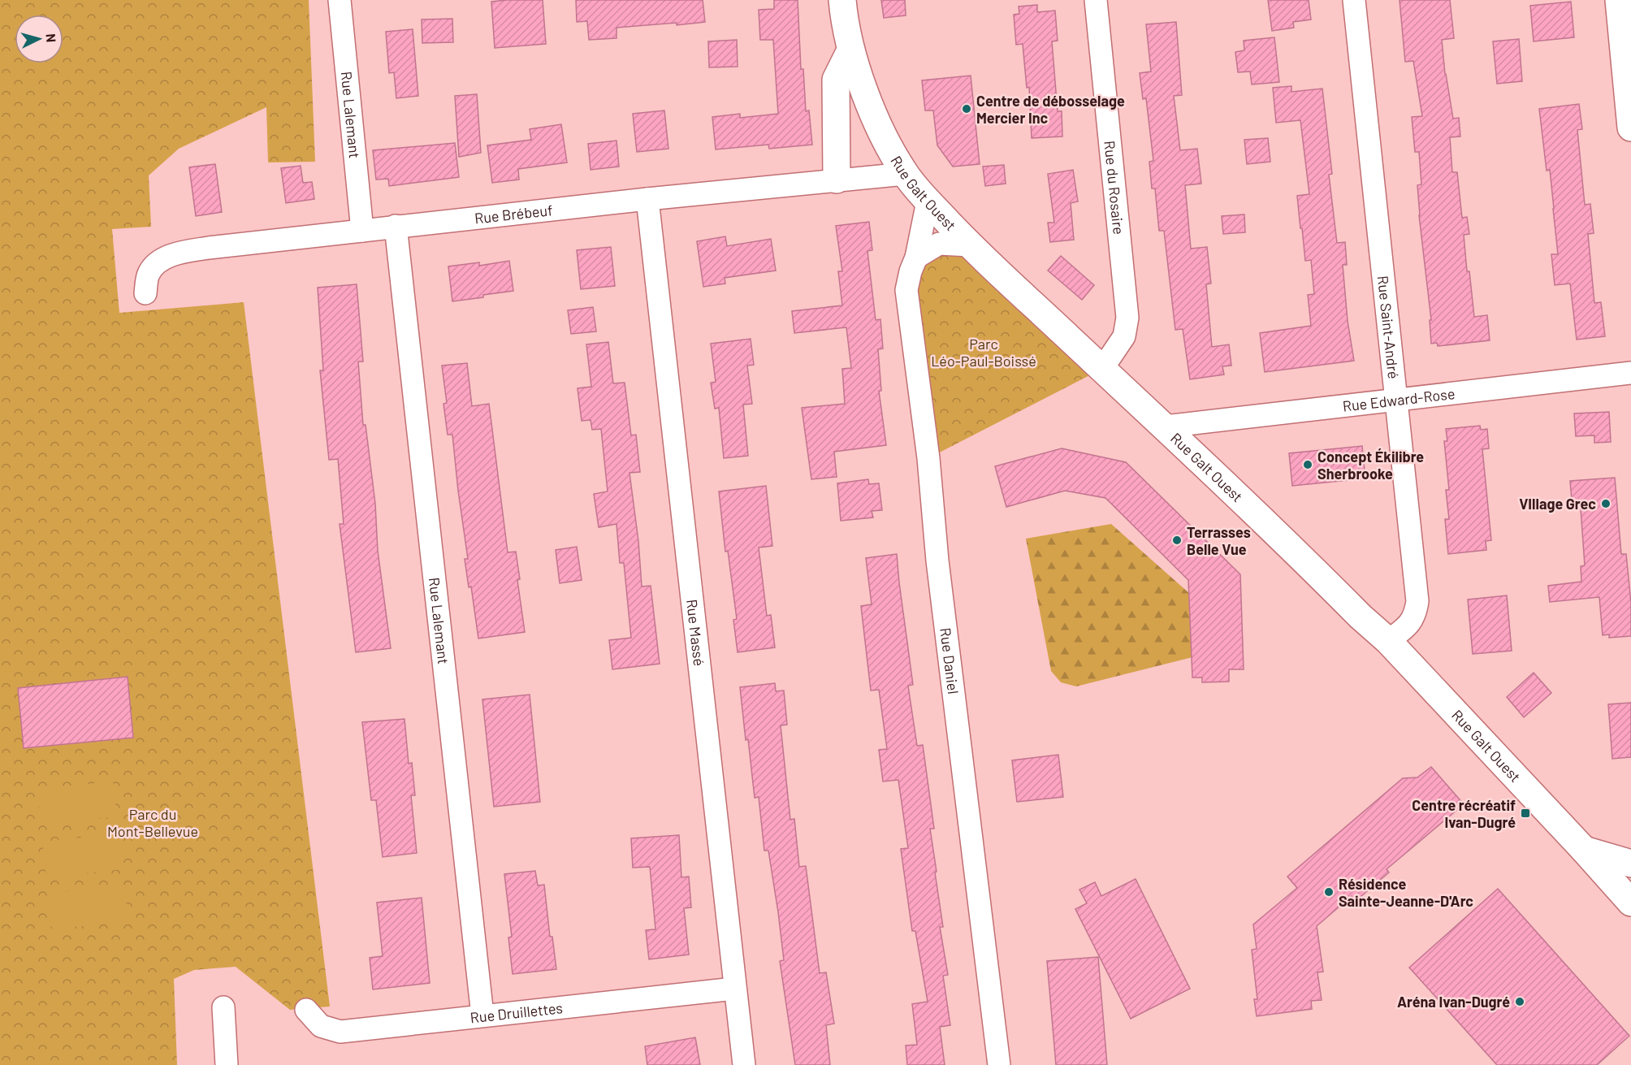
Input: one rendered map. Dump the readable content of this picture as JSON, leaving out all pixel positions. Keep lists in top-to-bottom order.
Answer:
{
  "streets": {
    "main road": ["Rue Galt Ouest"],
    "street": [
      "Rue Lalemant",
      "Rue du Rosaire",
      "Rue Brébeuf",
      "Rue Saint-André",
      "Rue Edward-Rose",
      "Rue Massé",
      "Rue Daniel",
      "Rue Druillettes"
    ]
  },
  "crossings": [
    ["Rue Lalemant", "Rue Brébeuf"],
    ["Rue Lalemant", "Rue Druillettes"],
    ["Rue du Rosaire", "Rue Galt Ouest"],
    ["Rue Galt Ouest", "Rue Brébeuf"],
    ["Rue Galt Ouest", "Rue Saint-André"],
    ["Rue Galt Ouest", "Rue Edward-Rose"],
    ["Rue Galt Ouest", "Rue Daniel"],
    ["Rue Brébeuf", "Rue Massé"],
    ["Rue Saint-André", "Rue Edward-Rose"],
    ["Rue Massé", "Rue Druillettes"]
  ],
  "parks": ["Parc Léo-Paul-Boissé", "Parc du Mont-Bellevue"],
  "places": {
    "other": [
      "Centre de débosselage Mercier Inc",
      "Concept Ékilibre Sherbrooke",
      "VIllage Grec",
      "Terrasses Belle Vue",
      "Résidence Sainte-Jeanne-D'Arc",
      "Aréna Ivan-Dugré"
    ],
    "transit": ["Centre récréatif Ivan-Dugré"]
  },
  "north": "right"
}
